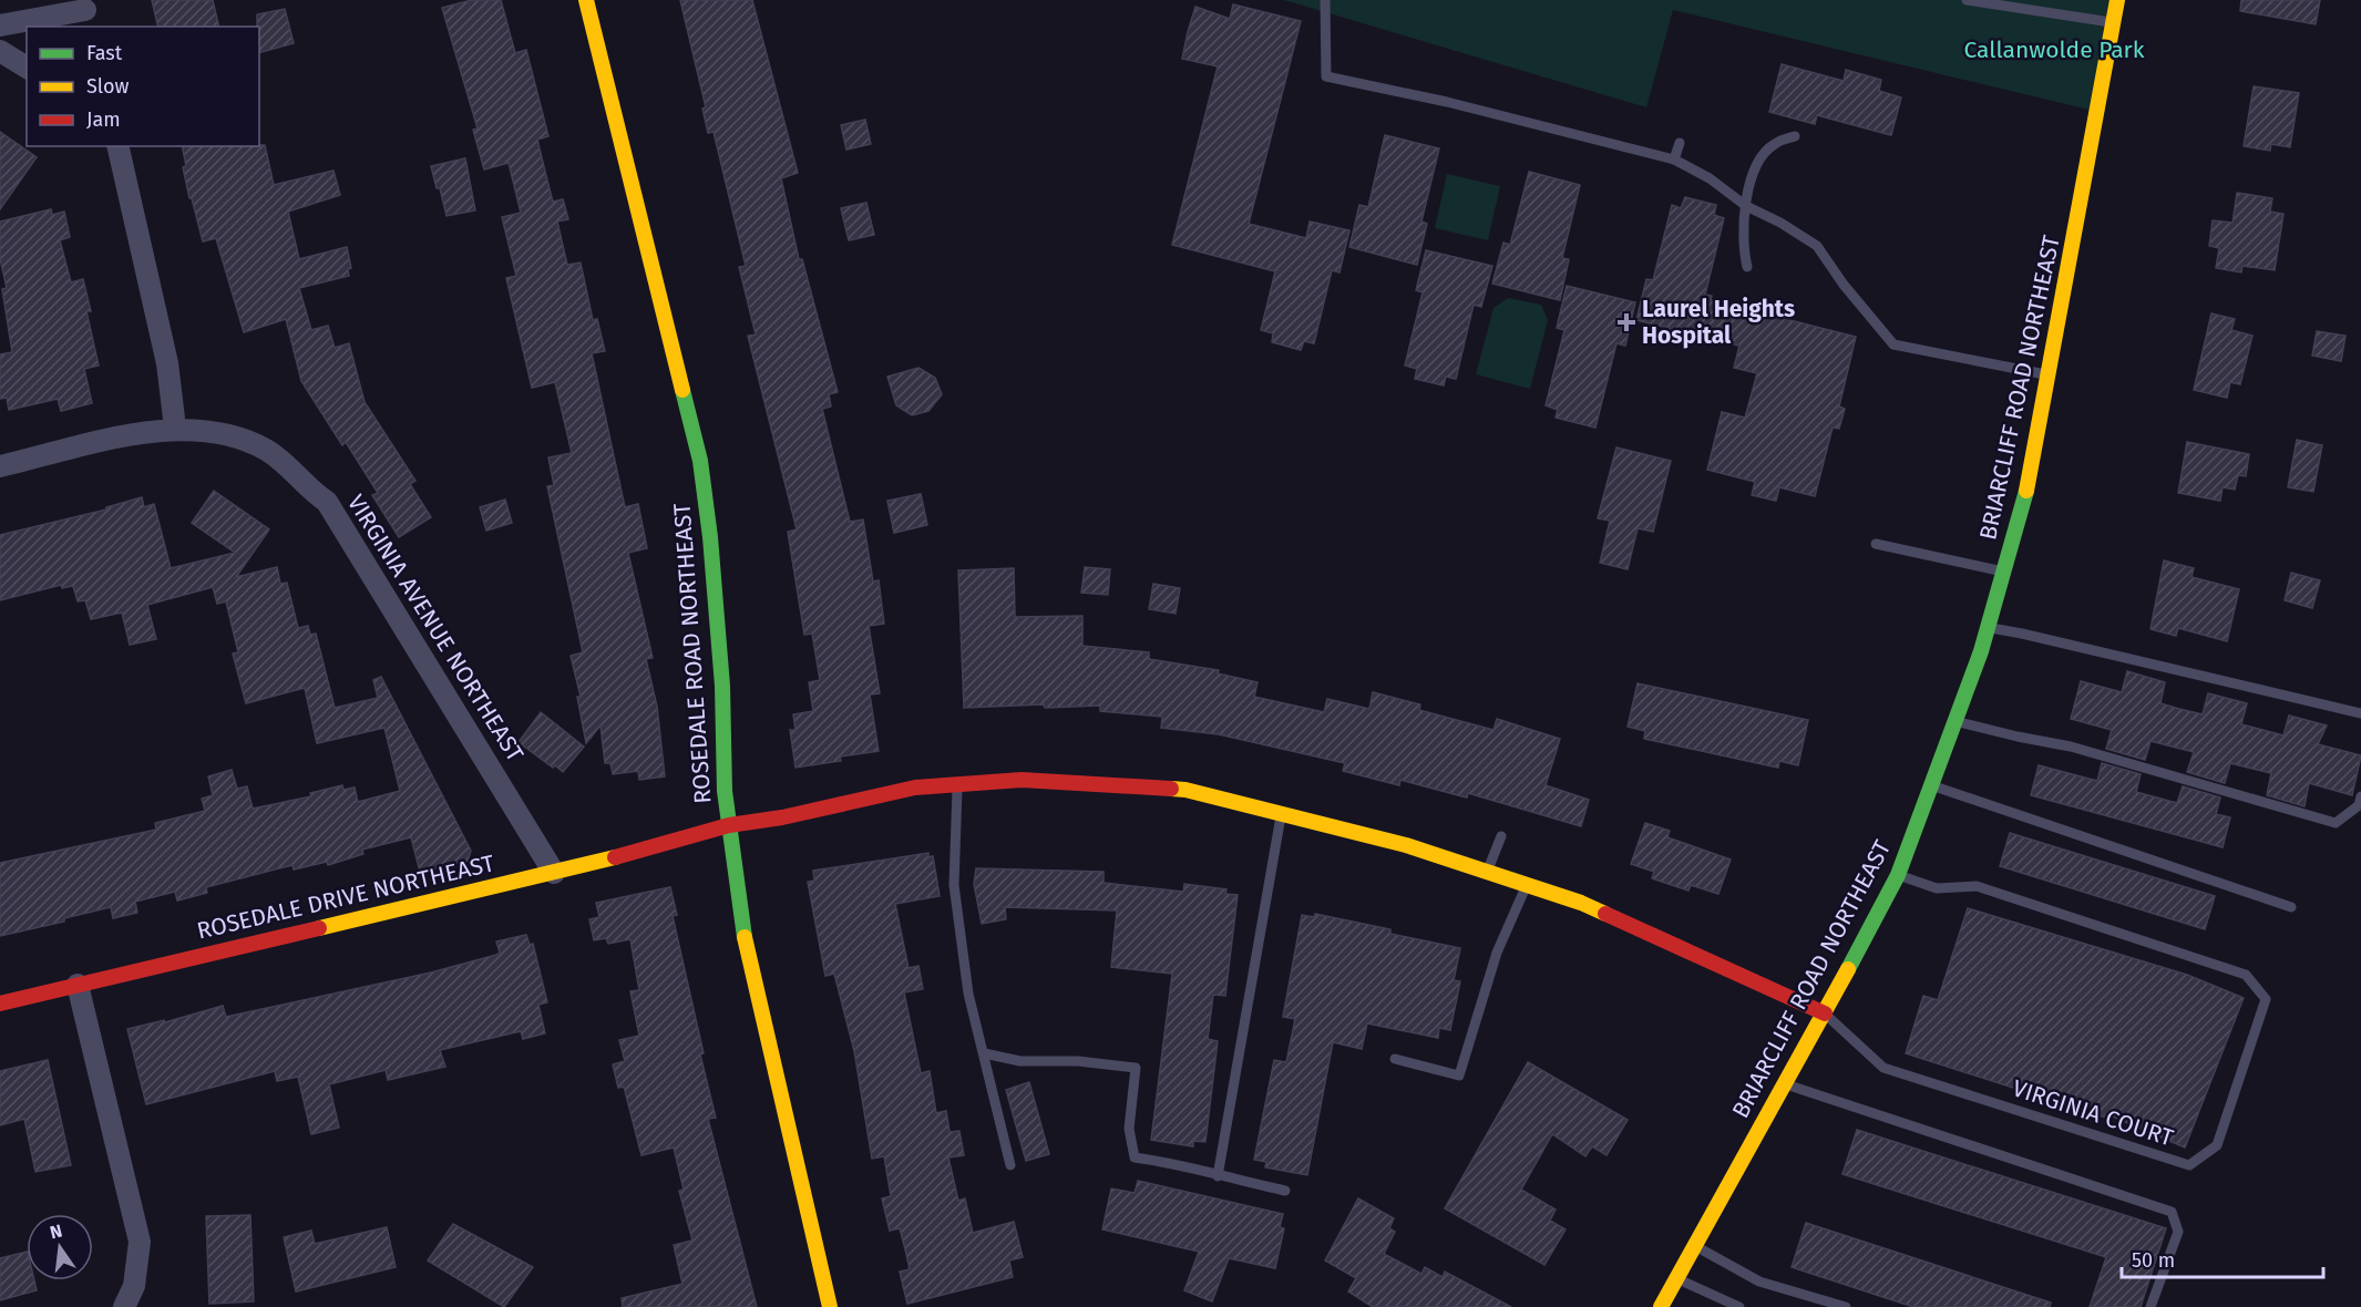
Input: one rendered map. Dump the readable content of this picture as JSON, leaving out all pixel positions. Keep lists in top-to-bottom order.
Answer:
{
  "streets": {
    "street": [
      "BRIARCLIFF ROAD NORTHEAST",
      "VIRGINIA AVENUE NORTHEAST",
      "ROSEDALE ROAD NORTHEAST",
      "ROSEDALE DRIVE NORTHEAST"
    ],
    "lane": ["VIRGINIA COURT"]
  },
  "crossings": [
    ["BRIARCLIFF ROAD NORTHEAST", "VIRGINIA COURT"],
    ["VIRGINIA AVENUE NORTHEAST", "ROSEDALE DRIVE NORTHEAST"],
    ["ROSEDALE ROAD NORTHEAST", "ROSEDALE DRIVE NORTHEAST"]
  ],
  "parks": ["Callanwolde Park"],
  "places": {
    "health": ["Laurel Heights Hospital"]
  },
  "legend": ["Fast", "Slow", "Jam"],
  "scale_bar": "50 m",
  "north": "top"
}
